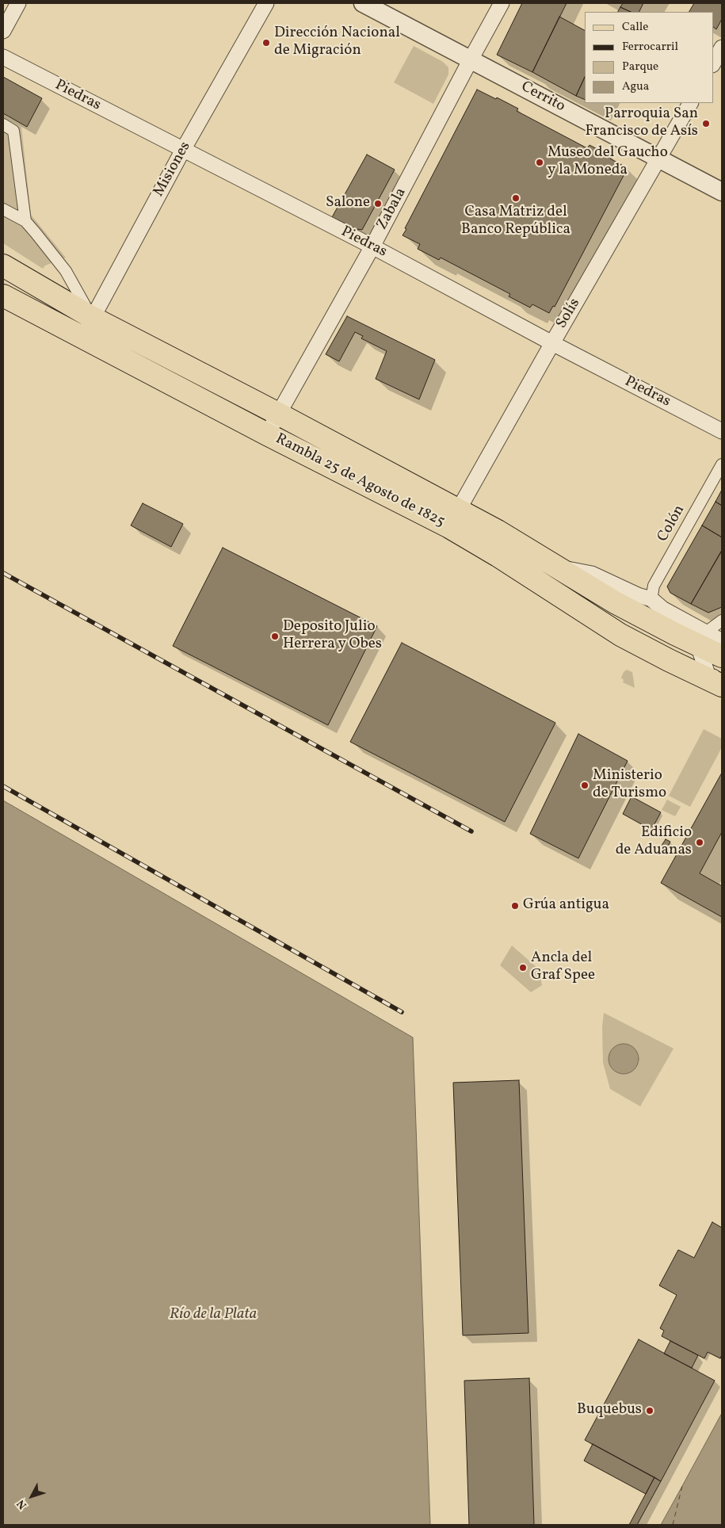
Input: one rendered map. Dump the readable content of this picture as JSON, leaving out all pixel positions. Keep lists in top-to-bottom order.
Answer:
{
  "streets": {
    "main road": ["Rambla 25 de Agosto de 1825"],
    "street": [
      "Piedras",
      "Cerrito",
      "Misiones",
      "Zabala",
      "Solís",
      "Colón"
    ]
  },
  "crossings": [
    ["Piedras", "Misiones"],
    ["Piedras", "Zabala"],
    ["Piedras", "Solís"],
    ["Cerrito", "Zabala"],
    ["Cerrito", "Solís"],
    ["Misiones", "Rambla 25 de Agosto de 1825"],
    ["Zabala", "Rambla 25 de Agosto de 1825"],
    ["Solís", "Rambla 25 de Agosto de 1825"],
    ["Rambla 25 de Agosto de 1825", "Colón"]
  ],
  "water": ["Río de la Plata"],
  "places": [
    "Dirección Nacional de Migración",
    "Parroquia San Francisco de Asís",
    "Museo del Gaucho y la Moneda",
    "Casa Matriz del Banco República",
    "Salone",
    "Deposito Julio Herrera y Obes",
    "Ministerio de Turismo",
    "Edificio de Aduanas",
    "Grúa antigua",
    "Ancla del Graf Spee",
    "Buquebus"
  ],
  "legend": [
    "Calle",
    "Ferrocarril",
    "Parque",
    "Agua"
  ],
  "north": "bottom left"
}
